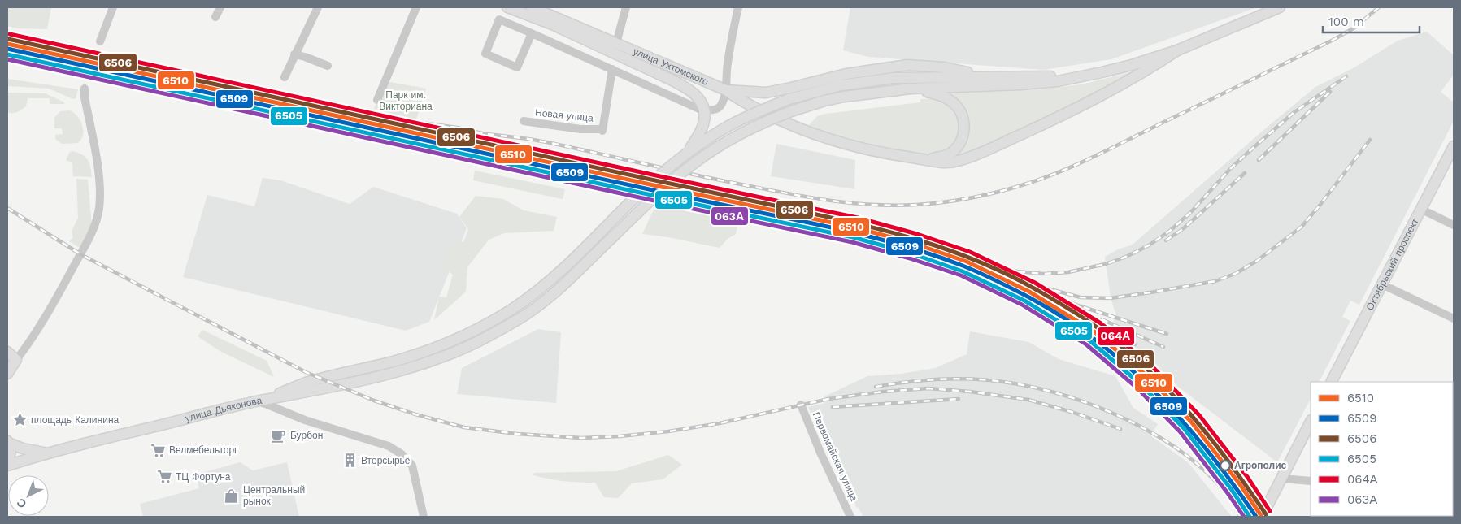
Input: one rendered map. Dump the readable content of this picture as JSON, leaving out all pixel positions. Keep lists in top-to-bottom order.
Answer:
{
  "streets": {
    "main road": ["улица Ухтомского", "Октябрьский проспект", "улица Дьяконова"],
    "street": ["Новая улица", "Первомайская улица"]
  },
  "parks": ["Парк им. Викториана"],
  "places": {
    "place": ["площадь Калинина"],
    "cafe": ["Бурбон"],
    "supermarket": ["Велмебельторг", "ТЦ Фортуна"],
    "building": ["Вторсырьё"],
    "other": ["Агрополис"],
    "shop": ["Центральный рынок"]
  },
  "lines": [
    "transit line 064А",
    "transit line 6506",
    "transit line 6510",
    "transit line 6509",
    "transit line 6505",
    "transit line 063А"
  ],
  "legend": [
    "6510",
    "6509",
    "6506",
    "6505",
    "064А",
    "063А"
  ],
  "scale_bar": "100 m",
  "north": "bottom left"
}
